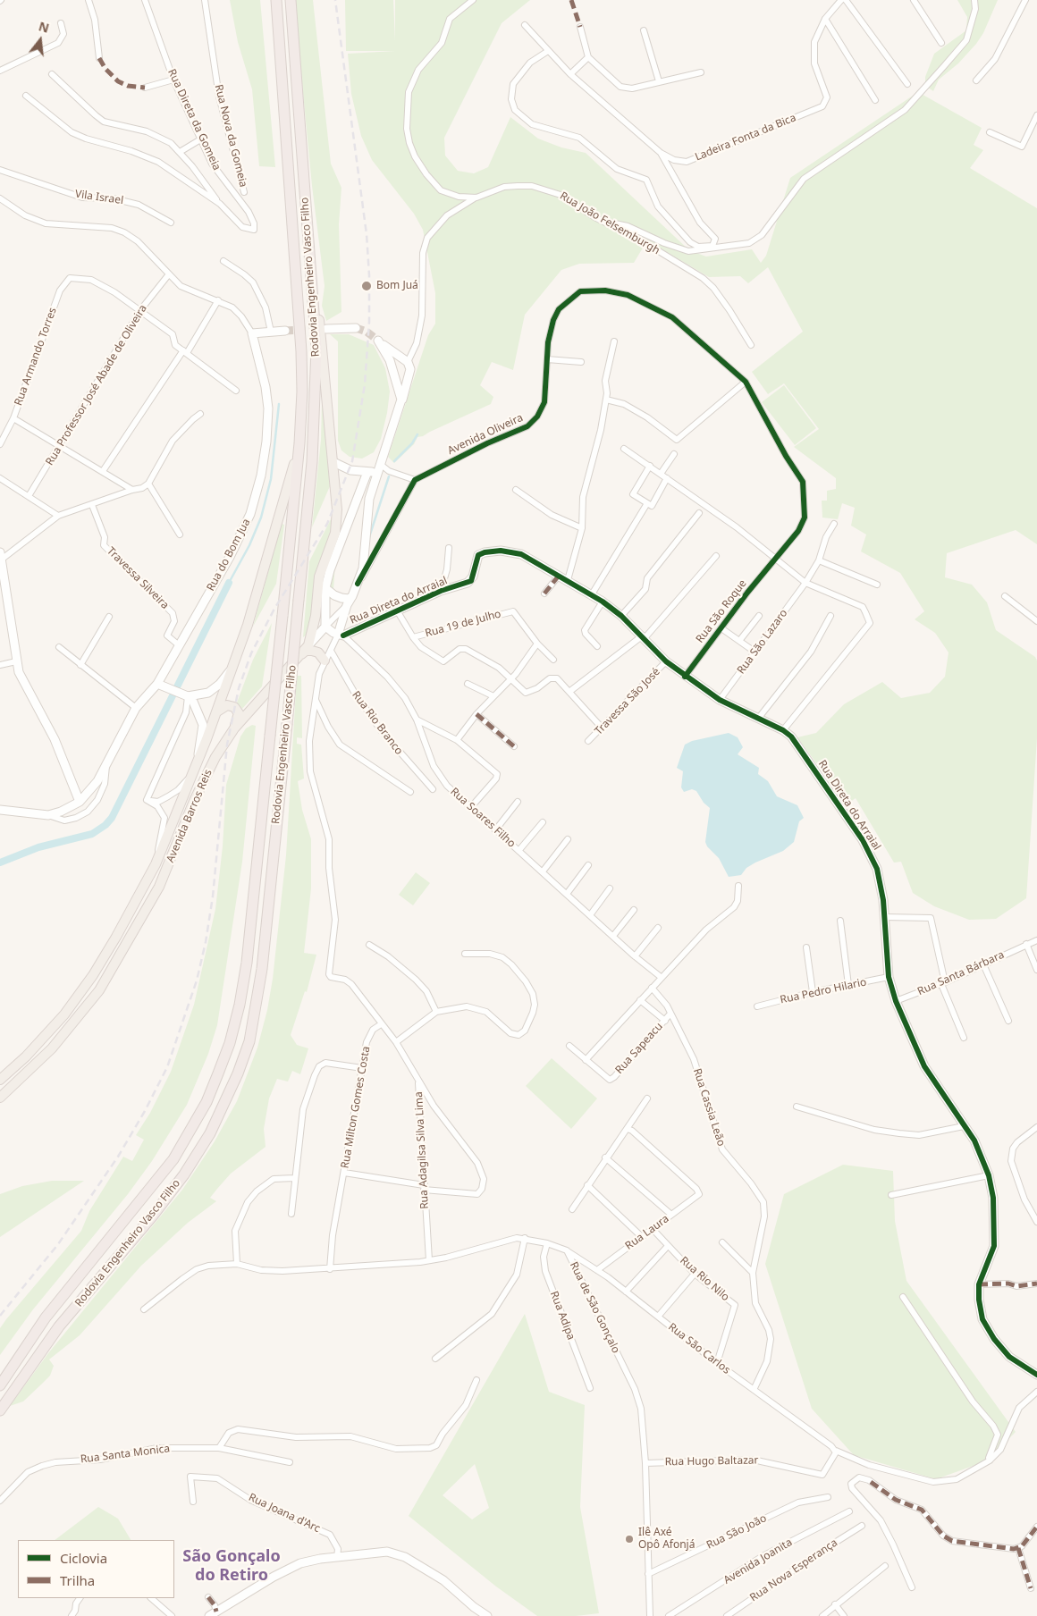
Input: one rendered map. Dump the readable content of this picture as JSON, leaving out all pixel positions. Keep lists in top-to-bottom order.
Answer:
{
  "streets": {
    "highway": ["Rodovia Engenheiro Vasco Filho"],
    "main road": ["Avenida Barros Reis"],
    "street": [
      "Rua Direta da Gomeia",
      "Rua Nova da Gomeia",
      "Ladeira Fonta da Bica",
      "Vila Israel",
      "Rua João Felsemburgh",
      "Rua Armando Torres",
      "Rua Professor José Abade de Oliveira",
      "Avenida Oliveira",
      "Rua do Bom Jua",
      "Travessa Silveira",
      "Rua Direta do Arraial",
      "Rua São Roque",
      "Rua 19 de Julho",
      "Rua São Lazaro",
      "Travessa São José",
      "Rua Rio Branco",
      "Rua Soares Filho",
      "Rua Santa Bárbara",
      "Rua Pedro Hilario",
      "Rua Sapeacu",
      "Rua Milton Gomes Costa",
      "Rua Cassia Leão",
      "Rua Adagilsa Silva Lima",
      "Rua Laura",
      "Rua Rio Nilo",
      "Rua de São Gonçalo",
      "Rua Adipa",
      "Rua São Carlos",
      "Rua Santa Monica",
      "Rua Hugo Baltazar",
      "Rua Joana d'Arc",
      "Rua São João",
      "Avenida Joanita",
      "Rua Nova Esperança"
    ]
  },
  "crossings": [
    ["Rodovia Engenheiro Vasco Filho", "Avenida Barros Reis"],
    ["Rua Armando Torres", "Rua Professor José Abade de Oliveira"],
    ["Rua Professor José Abade de Oliveira", "Rua do Bom Jua"],
    ["Avenida Oliveira", "Rua São Roque"],
    ["Rua do Bom Jua", "Travessa Silveira"],
    ["Rua Direta do Arraial", "Rua São Roque"],
    ["Rua Direta do Arraial", "Rua São Lazaro"],
    ["Rua Direta do Arraial", "Travessa São José"],
    ["Rua Direta do Arraial", "Rua Soares Filho"],
    ["Rua Direta do Arraial", "Rua Santa Bárbara"],
    ["Rua Direta do Arraial", "Rua Pedro Hilario"],
    ["Rua Milton Gomes Costa", "Rua Adagilsa Silva Lima"],
    ["Rua Milton Gomes Costa", "Rua de São Gonçalo"],
    ["Rua Cassia Leão", "Rua São Carlos"],
    ["Rua Adagilsa Silva Lima", "Rua de São Gonçalo"],
    ["Rua Laura", "Rua Rio Nilo"],
    ["Rua Laura", "Rua São Carlos"],
    ["Rua Rio Nilo", "Rua São Carlos"],
    ["Rua de São Gonçalo", "Rua Adipa"],
    ["Rua de São Gonçalo", "Rua São Carlos"],
    ["Rua de São Gonçalo", "Rua Hugo Baltazar"],
    ["Rua de São Gonçalo", "Rua São João"],
    ["Rua São Carlos", "Rua Hugo Baltazar"]
  ],
  "districts": ["São Gonçalo do Retiro"],
  "places": ["Bom Juá", "Ilê Axé Opô Afonjá"],
  "legend": ["Ciclovia", "Trilha"],
  "north": "top"
}
